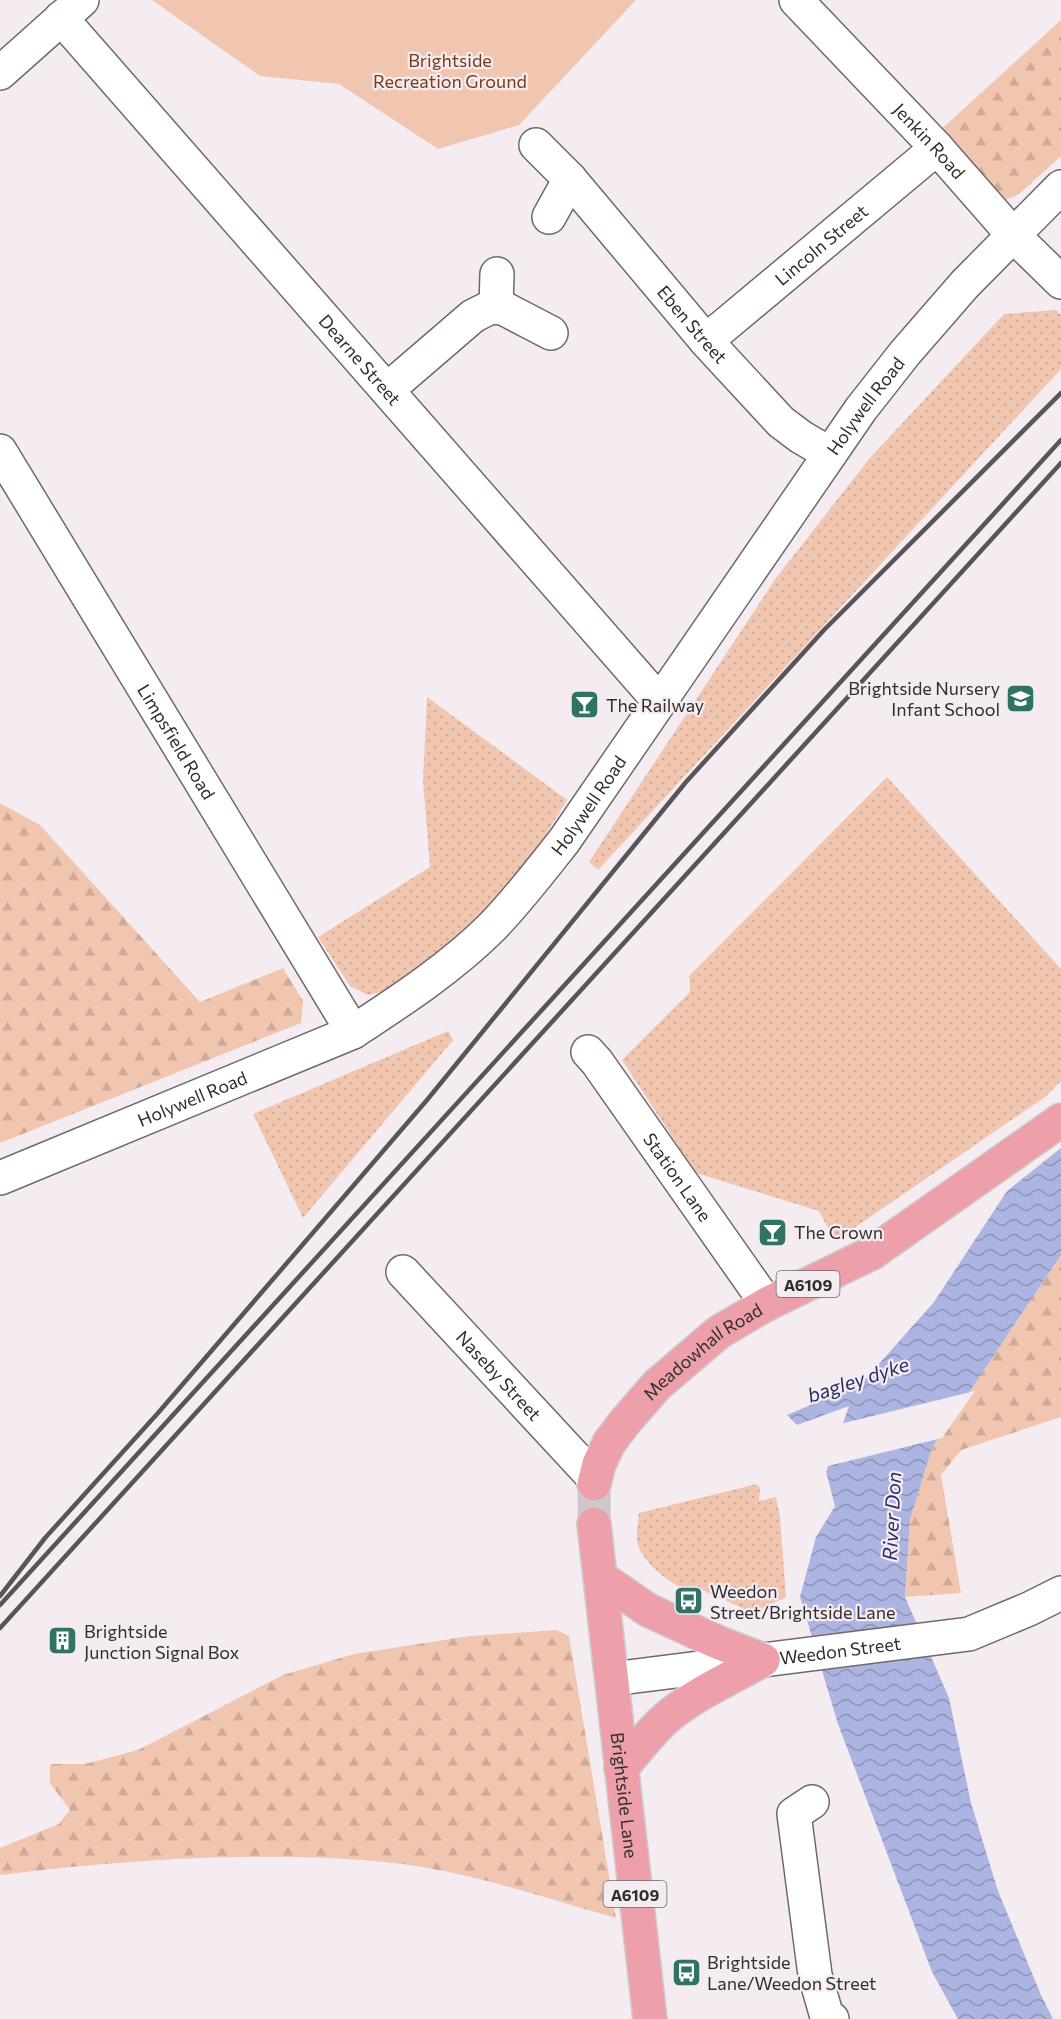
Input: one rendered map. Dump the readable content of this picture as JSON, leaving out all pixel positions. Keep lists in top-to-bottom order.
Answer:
{
  "streets": {
    "main road": ["A6109", "Meadowhall Road", "Brightside Lane"],
    "street": [
      "Jenkin Road",
      "Lincoln Street",
      "Eben Street",
      "Dearne Street",
      "Holywell Road",
      "Limpsfield Road",
      "Station Lane",
      "Naseby Street",
      "Weedon Street"
    ]
  },
  "crossings": [
    ["Jenkin Road", "Lincoln Street"],
    ["Jenkin Road", "Holywell Road"],
    ["Lincoln Street", "Eben Street"],
    ["Eben Street", "Holywell Road"],
    ["Dearne Street", "Holywell Road"],
    ["Holywell Road", "Limpsfield Road"],
    ["Station Lane", "Meadowhall Road"],
    ["A6109", "Weedon Street"],
    ["A6109", "Brightside Lane"],
    ["Meadowhall Road", "Naseby Street"],
    ["Weedon Street", "Brightside Lane"]
  ],
  "water": ["bagley dyke", "River Don"],
  "parks": ["Brightside Recreation Ground"],
  "places": {
    "school or university": ["Brightside Nursery Infant School"],
    "bar": ["The Railway", "The Crown"],
    "bus stop": ["Weedon Street/Brightside Lane", "Brightside Lane/Weedon Street"],
    "building": ["Brightside Junction Signal Box"]
  }
}
